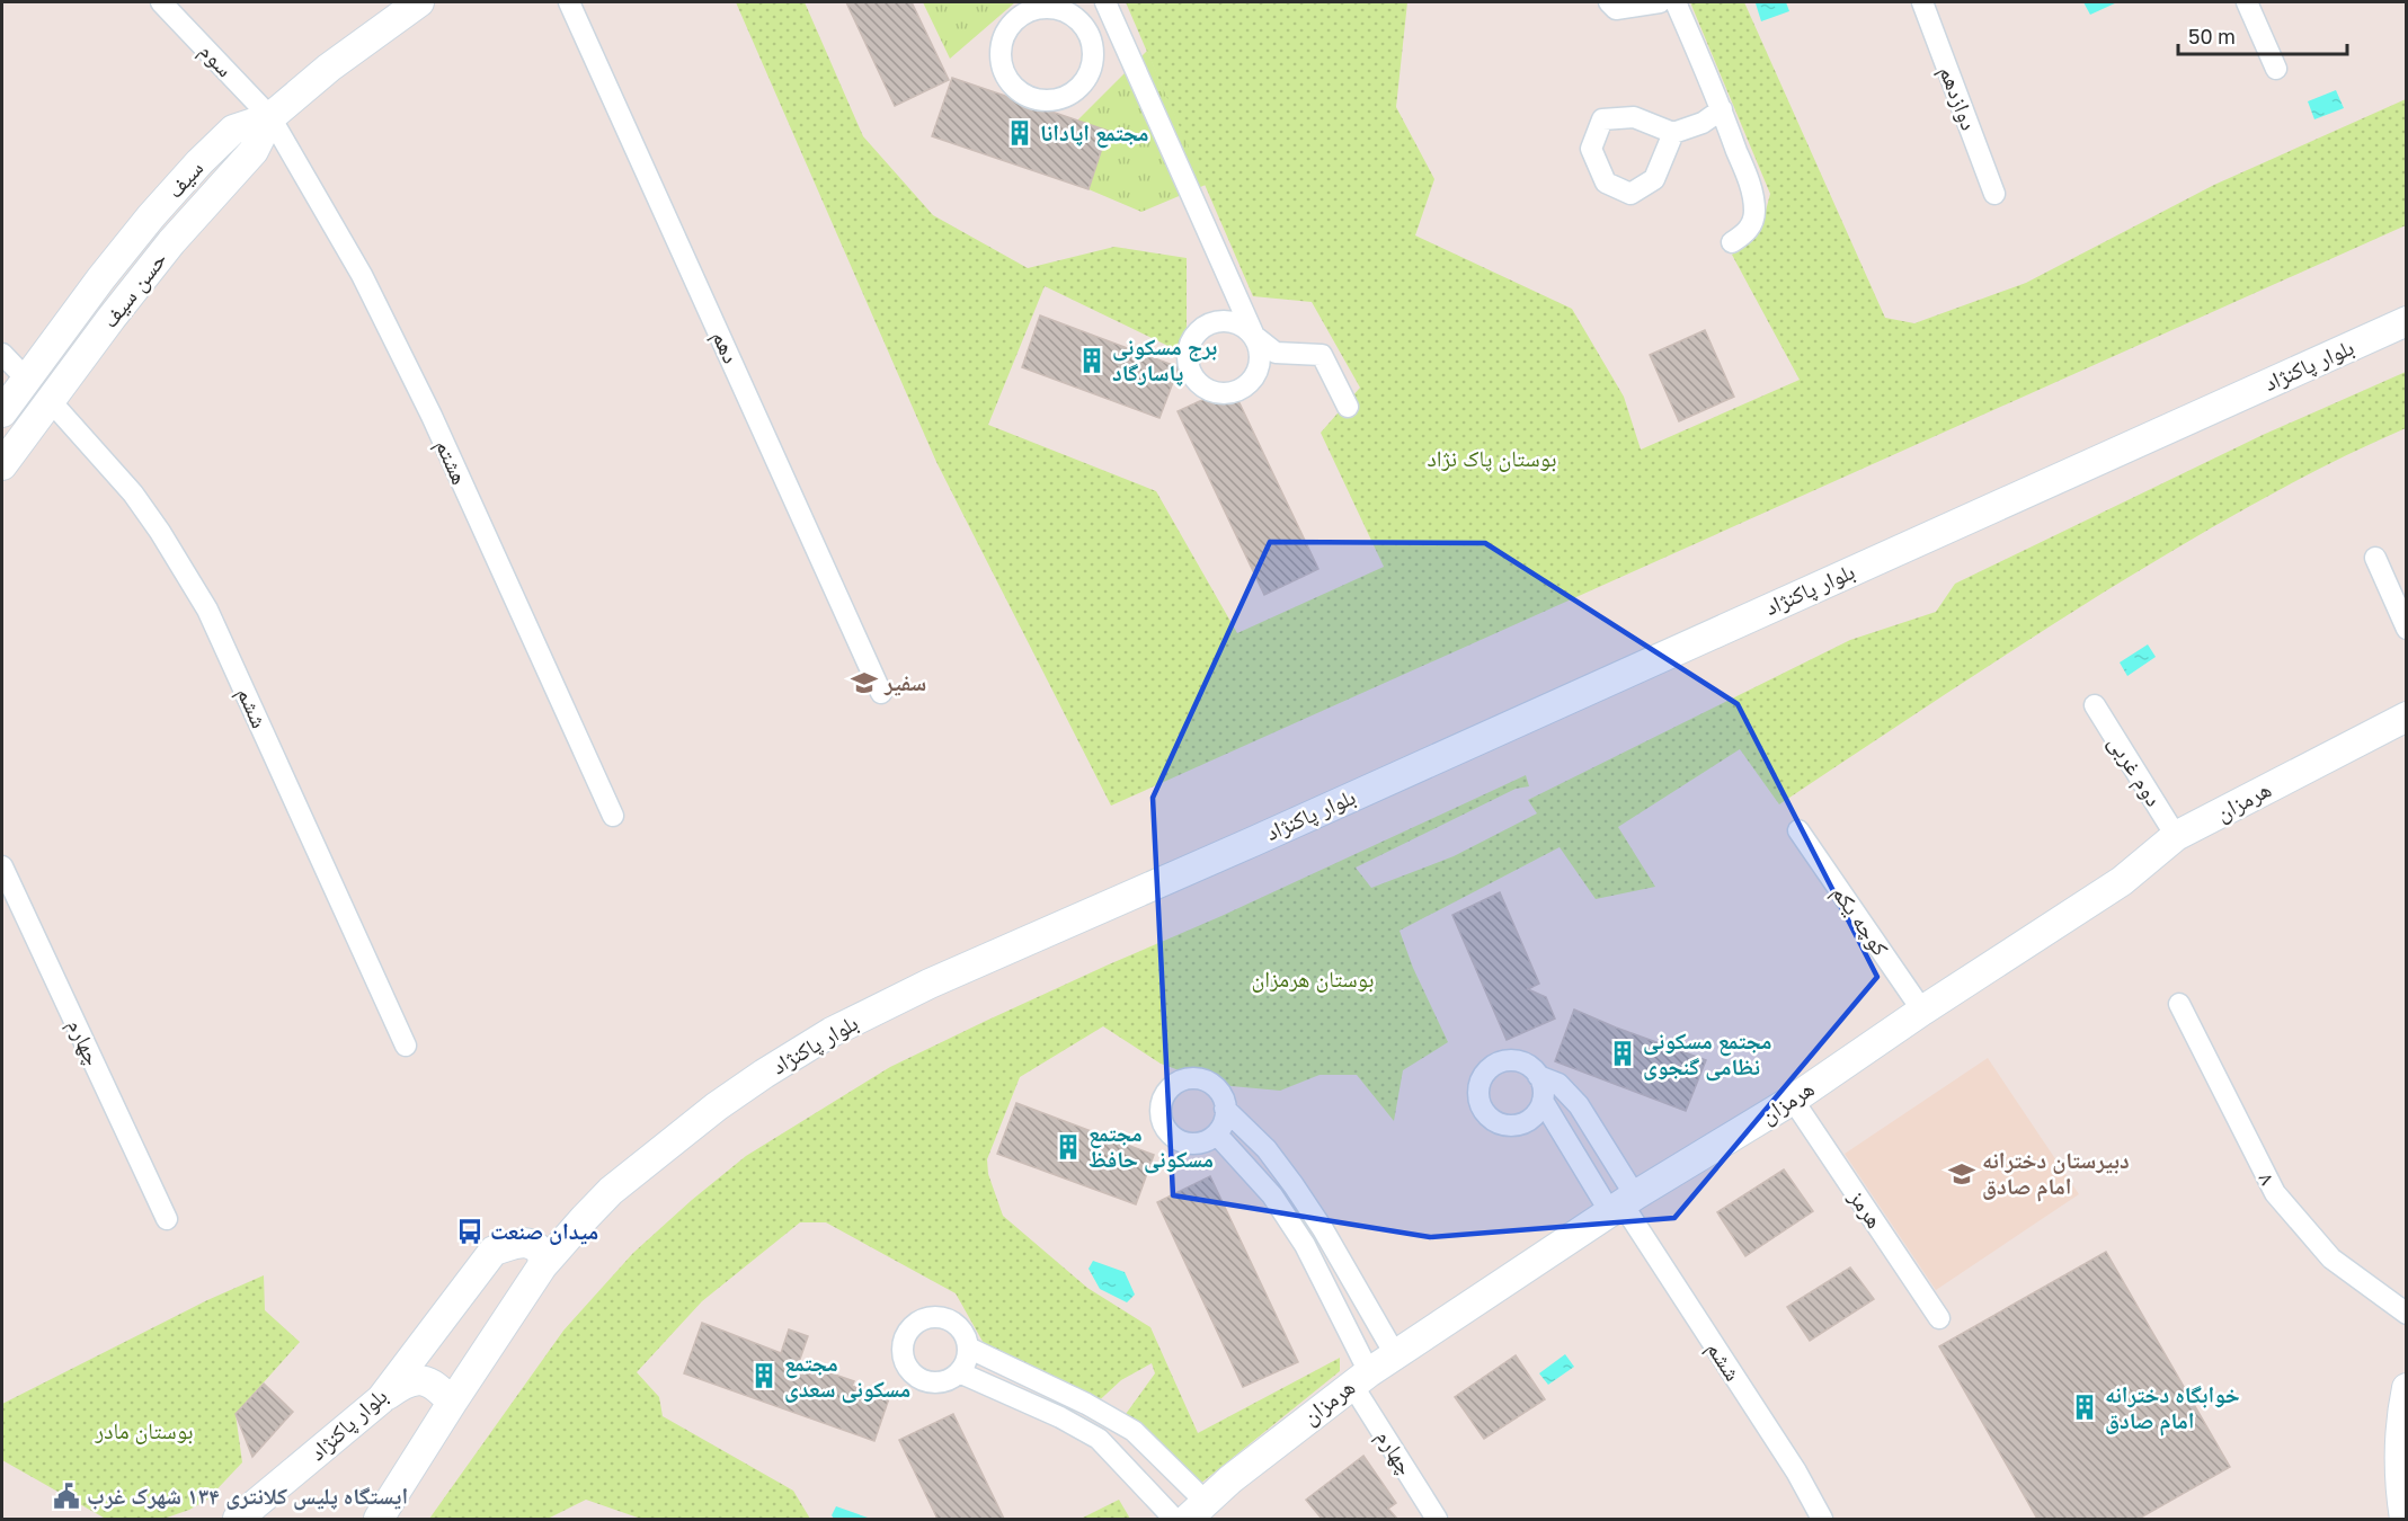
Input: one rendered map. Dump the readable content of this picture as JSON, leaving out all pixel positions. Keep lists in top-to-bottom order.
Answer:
{
  "streets": {
    "main road": [
      "سیف",
      "حسن سیف",
      "بلوار پاکنژاد",
      "هرمزان"
    ],
    "street": [
      "سوم",
      "دوازدهم",
      "دهم",
      "هشتم",
      "ششم",
      "دوم غربی",
      "کوچه یکم",
      "چهارم",
      "۸",
      "هرمز"
    ]
  },
  "crossings": [
    ["سوم", "سیف"],
    ["سوم", "حسن سیف"],
    ["سوم", "هشتم"],
    ["سیف", "حسن سیف"],
    ["سیف", "هشتم"],
    ["حسن سیف", "هشتم"],
    ["حسن سیف", "ششم"],
    ["ششم", "هرمزان"],
    ["دوم غربی", "هرمزان"],
    ["هرمزان", "کوچه یکم"],
    ["هرمزان", "چهارم"],
    ["هرمزان", "هرمز"]
  ],
  "parks": ["بوستان پاک نژاد", "بوستان هرمزان", "بوستان مادر"],
  "places": {
    "building": [
      "مجتمع اپادانا",
      "برج مسکونی پاسارگاد",
      "مجتمع مسکونی نظامی گنجوی",
      "مجتمع مسکونی حافظ",
      "مجتمع مسکونی سعدی",
      "خوابگاه دخترانه امام صادق"
    ],
    "school or university": ["سفیر", "دبیرستان دخترانه امام صادق"],
    "bus stop": ["میدان صنعت"],
    "public building": ["ایستگاه پلیس کلانتری ۱۳۴ شهرک غرب"]
  },
  "scale_bar": "50 m"
}
